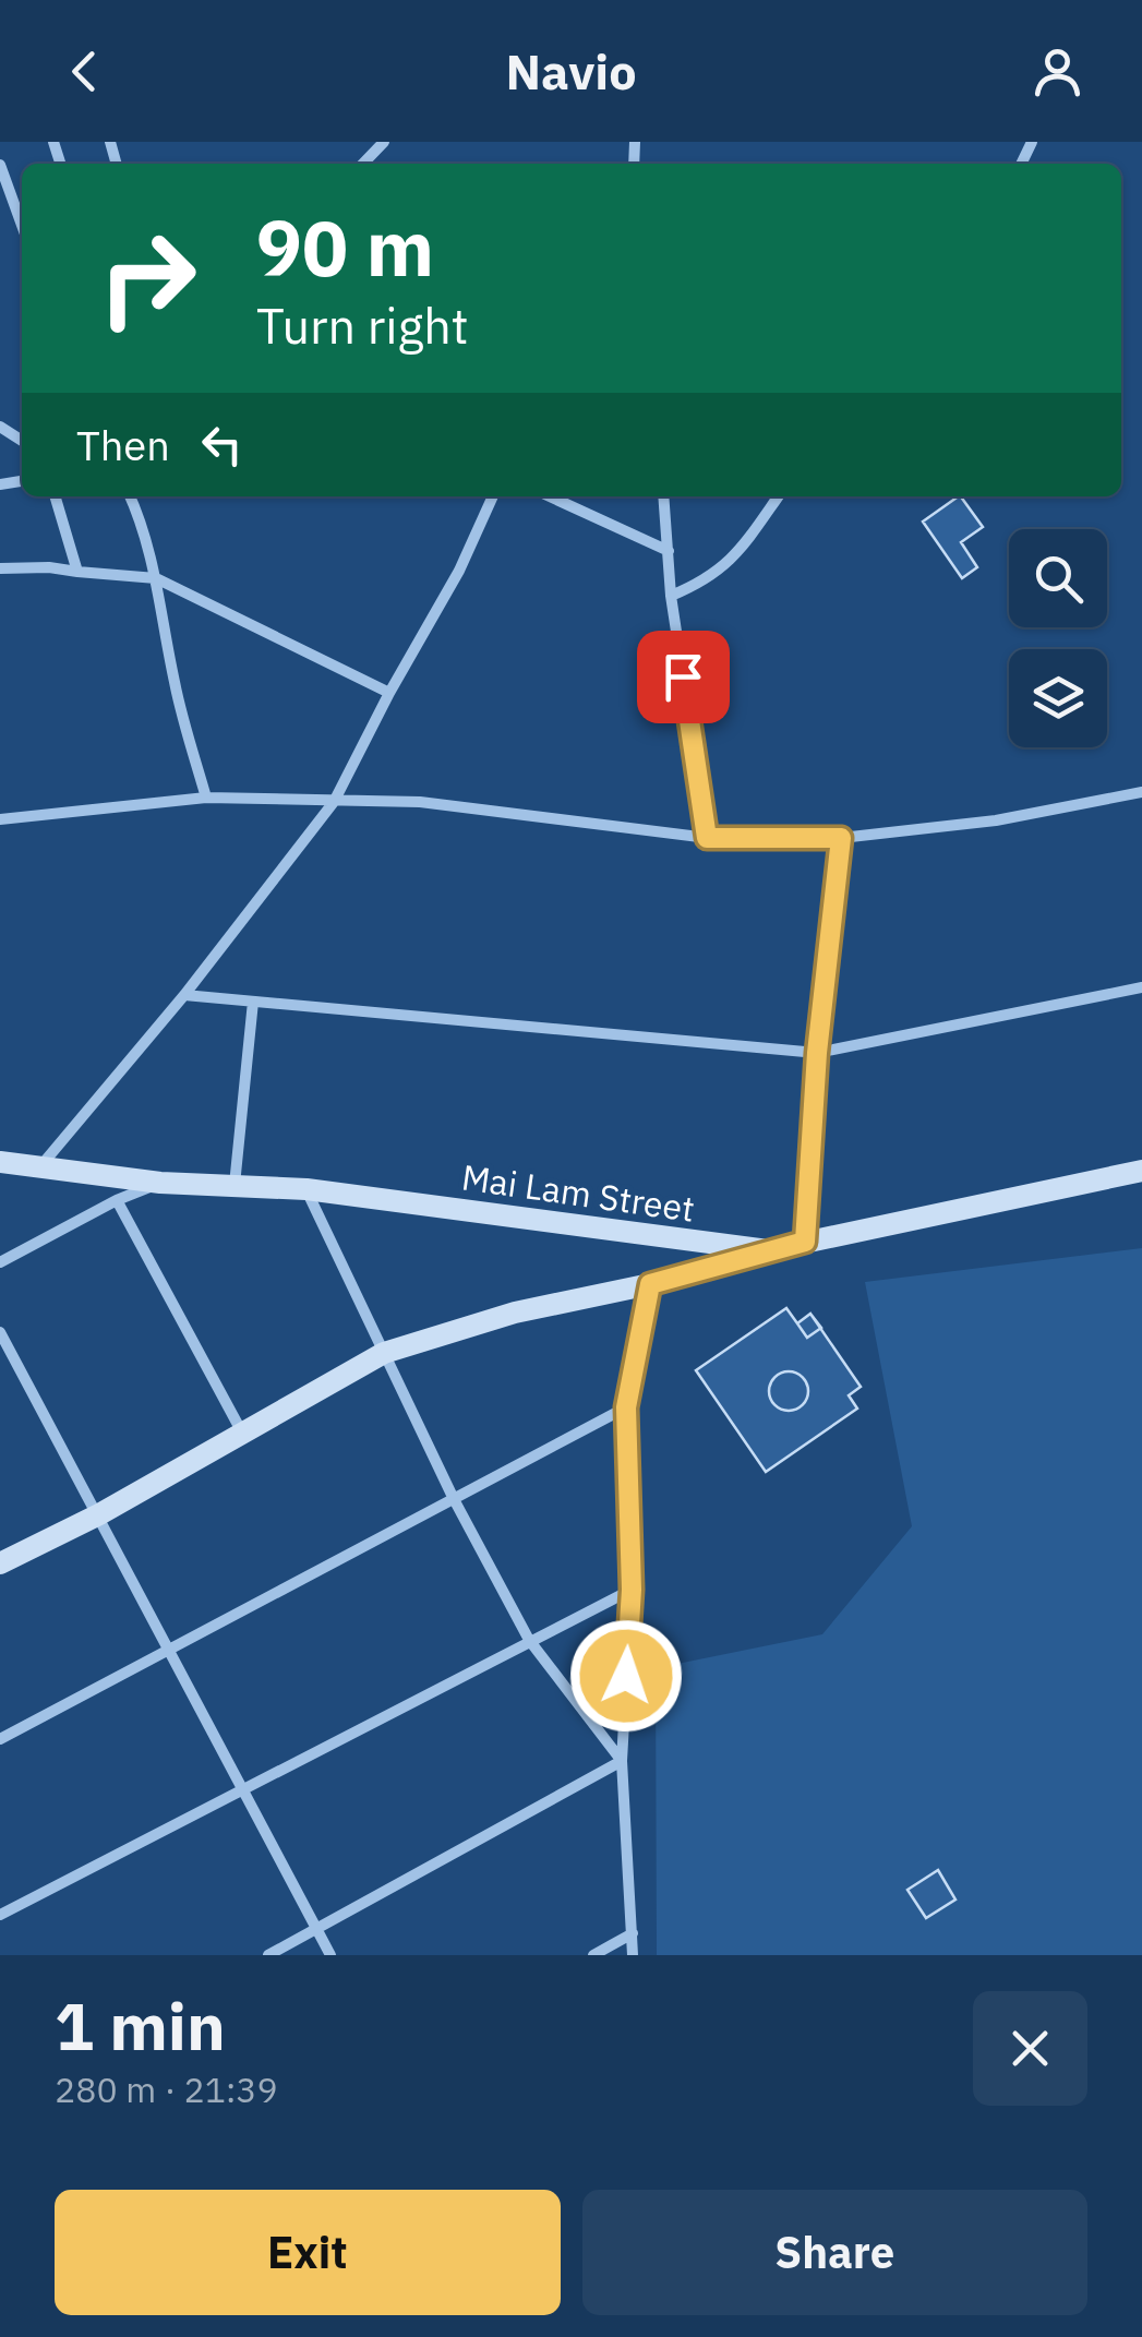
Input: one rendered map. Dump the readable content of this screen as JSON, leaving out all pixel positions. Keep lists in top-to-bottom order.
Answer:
{
  "streets": {
    "street": ["Mai Lam Street"]
  },
  "page": {
    "header": "Navio",
    "turn": ["90 m", "Turn right"],
    "then": "Then",
    "heading": ["1 min", "280 m · 21:39"],
    "buttons": ["Exit", "Share"]
  }
}
